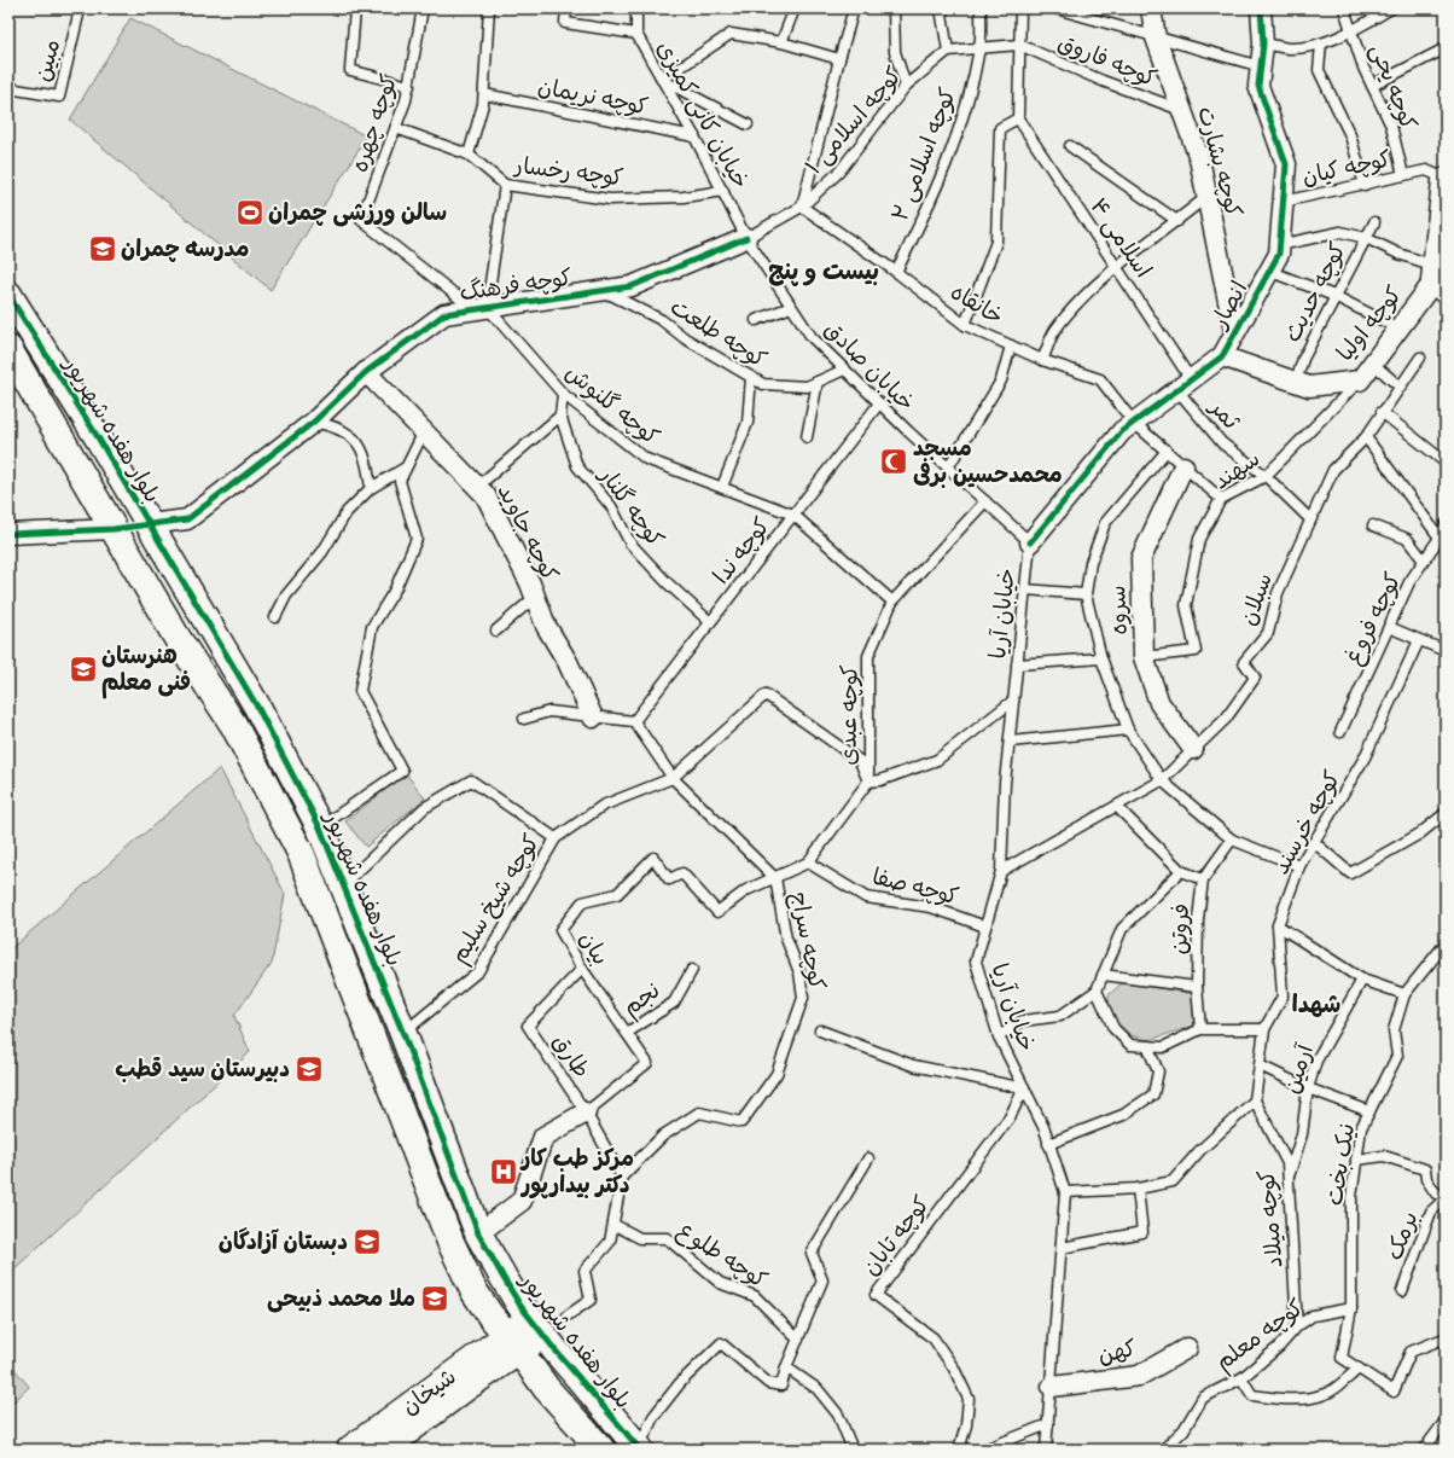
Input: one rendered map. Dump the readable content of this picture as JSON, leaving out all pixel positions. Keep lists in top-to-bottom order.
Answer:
{
  "streets": {
    "street": [
      "کوچه بشارت",
      "کوچه فرهنگ",
      "انصار",
      "کوچه اولیا",
      "بلوار هفده شهریور",
      "کوچه جاوید",
      "سروه",
      "کهن",
      "شیخان"
    ],
    "lane": [
      "مبین",
      "کوچه فاروق",
      "کوچه یحی",
      "کوچه نریمان",
      "خیابان کانی کمیزی",
      "کوچه اسلامی ۱",
      "کوچه چهره",
      "کوچه اسلامی ۲",
      "کوچه کیان",
      "کوچه رخسار",
      "اسلامی ۴",
      "کوچه حدیث",
      "خانقاه",
      "کوچه طلعت",
      "خیابان صادق",
      "کوچه گلنوش",
      "ثمر",
      "سهند",
      "کوچه گلنار",
      "کوچه ندا",
      "سبلان",
      "خیابان آریا",
      "کوچه فروغ",
      "کوچه عبدی",
      "کوچه خرسند",
      "کوچه صفا",
      "کوچه شیخ سلیم",
      "فروتن",
      "کوچه سراج",
      "بیان",
      "نجم",
      "طارق",
      "آرمین",
      "نیک بخت",
      "کوچه میلاد",
      "کوچه تابان",
      "برمک",
      "کوچه طلوع",
      "کوچه معلم"
    ]
  },
  "crossings": [
    ["کوچه فاروق", "کوچه بشارت"],
    ["کوچه یحی", "کوچه کیان"],
    ["کوچه نریمان", "خیابان کانی کمیزی"],
    ["خیابان کانی کمیزی", "کوچه اسلامی ۱"],
    ["خیابان کانی کمیزی", "کوچه رخسار"],
    ["خیابان کانی کمیزی", "کوچه فرهنگ"],
    ["خیابان کانی کمیزی", "خیابان صادق"],
    ["کوچه اسلامی ۱", "کوچه فرهنگ"],
    ["کوچه اسلامی ۱", "خانقاه"],
    ["کوچه اسلامی ۱", "خیابان صادق"],
    ["کوچه چهره", "کوچه رخسار"],
    ["کوچه چهره", "کوچه فرهنگ"],
    ["کوچه چهره", "کوچه گلنوش"],
    ["کوچه اسلامی ۲", "خانقاه"],
    ["کوچه بشارت", "انصار"],
    ["کوچه کیان", "انصار"],
    ["اسلامی ۴", "انصار"],
    ["اسلامی ۴", "ثمر"],
    ["کوچه فرهنگ", "کوچه طلعت"],
    ["کوچه فرهنگ", "خیابان صادق"],
    ["کوچه فرهنگ", "کوچه گلنوش"],
    ["کوچه فرهنگ", "بلوار هفده شهریور"],
    ["کوچه فرهنگ", "کوچه جاوید"],
    ["کوچه حدیث", "کوچه اولیا"],
    ["خانقاه", "انصار"],
    ["خانقاه", "سهند"],
    ["خانقاه", "سروه"],
    ["انصار", "کوچه اولیا"],
    ["انصار", "خیابان صادق"],
    ["انصار", "ثمر"],
    ["انصار", "خیابان آریا"],
    ["کوچه اولیا", "سهند"],
    ["کوچه طلعت", "خیابان صادق"],
    ["خیابان صادق", "کوچه ندا"],
    ["خیابان صادق", "خیابان آریا"],
    ["خیابان صادق", "کوچه عبدی"],
    ["کوچه گلنوش", "کوچه گلنار"],
    ["کوچه گلنوش", "کوچه ندا"],
    ["کوچه گلنوش", "کوچه عبدی"],
    ["ثمر", "سهند"],
    ["ثمر", "سبلان"],
    ["بلوار هفده شهریور", "کوچه شیخ سلیم"],
    ["بلوار هفده شهریور", "شیخان"],
    ["سهند", "سروه"],
    ["کوچه گلنار", "کوچه ندا"],
    ["کوچه ندا", "کوچه سراج"],
    ["سبلان", "سروه"],
    ["سبلان", "خیابان آریا"],
    ["خیابان آریا", "کوچه صفا"],
    ["خیابان آریا", "کوچه تابان"],
    ["خیابان آریا", "کهن"],
    ["کوچه عبدی", "کوچه صفا"],
    ["کوچه عبدی", "کوچه شیخ سلیم"],
    ["کوچه شیخ سلیم", "کوچه سراج"],
    ["کوچه سراج", "بیان"],
    ["کوچه سراج", "طارق"],
    ["بیان", "نجم"],
    ["بیان", "طارق"],
    ["آرمین", "کوچه میلاد"],
    ["نیک بخت", "کوچه معلم"],
    ["کوچه میلاد", "کوچه معلم"]
  ],
  "districts": ["بیست و پنج", "شهدا"],
  "places": {
    "sports": ["سالن ورزشی چمران"],
    "school or university": [
      "مدرسه چمران",
      "هنرستان فنی معلم",
      "دبیرستان سید قطب",
      "دبستان آزادگان",
      "ملا محمد ذبیحی"
    ],
    "mosque": ["مسجد محمدحسین برفی"],
    "hospital": ["مرکز طب کار دکتر بیدارپور"]
  }
}
